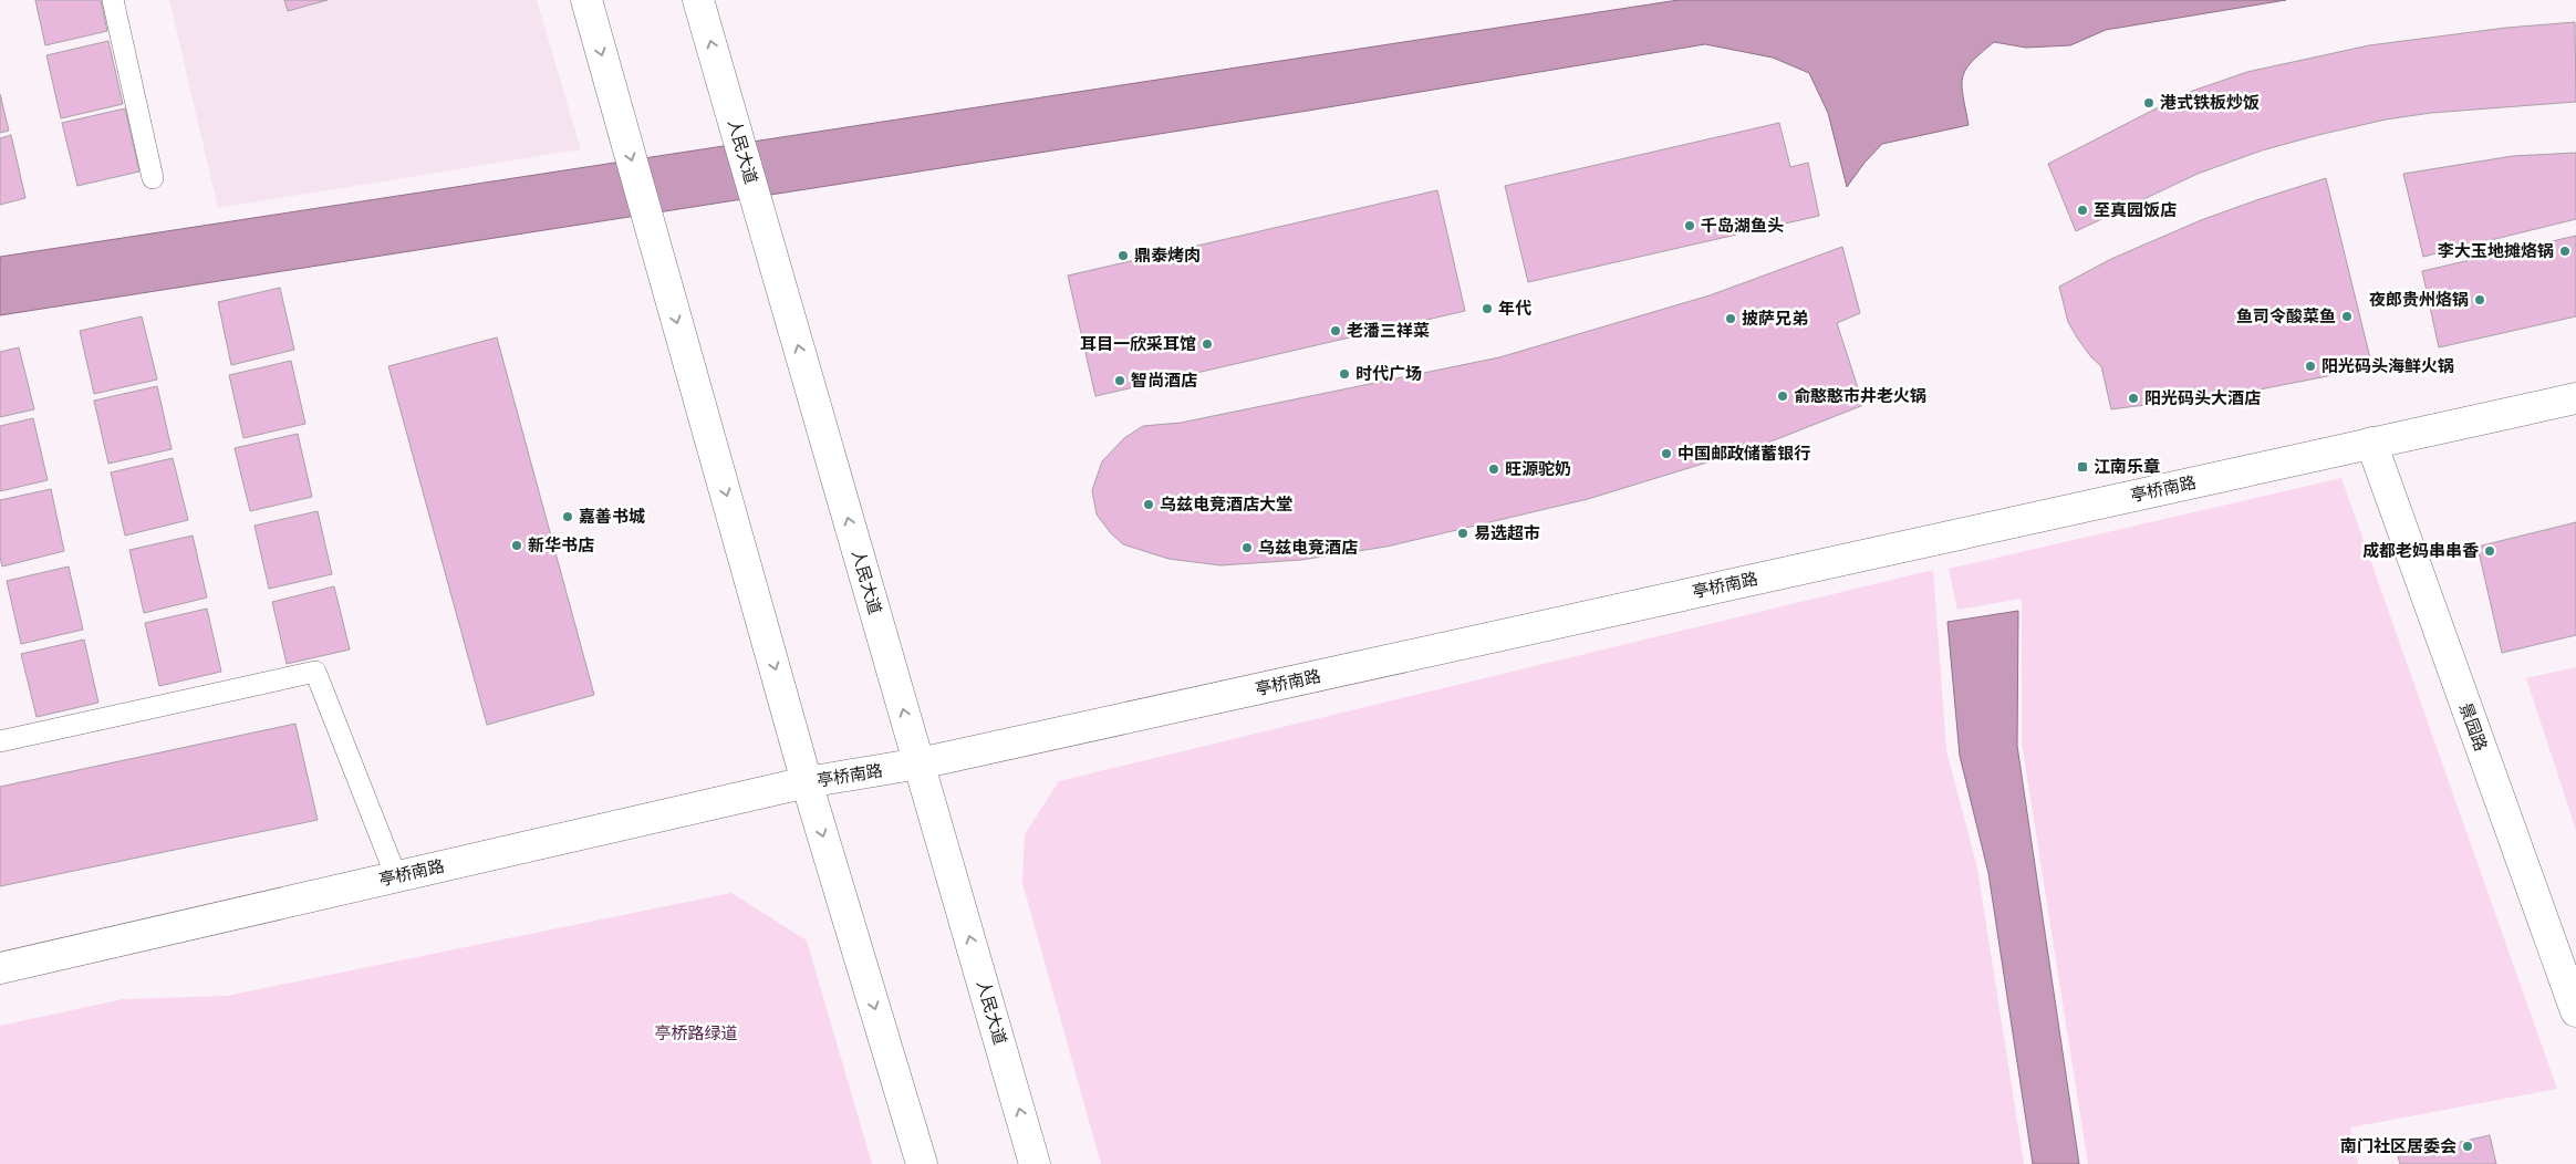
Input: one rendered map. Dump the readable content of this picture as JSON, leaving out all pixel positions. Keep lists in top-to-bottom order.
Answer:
{
  "streets": {
    "street": ["人民大道", "亭桥南路", "景园路"]
  },
  "crossings": [
    ["人民大道", "亭桥南路"],
    ["亭桥南路", "景园路"]
  ],
  "parks": ["亭桥路绿道"],
  "places": {
    "other": [
      "港式铁板炒饭",
      "至真园饭店",
      "千岛湖鱼头",
      "李大玉地摊烙锅",
      "鼎泰烤肉",
      "夜郎贵州烙锅",
      "年代",
      "鱼司令酸菜鱼",
      "披萨兄弟",
      "老潘三祥菜",
      "耳目一欣采耳馆",
      "阳光码头海鲜火锅",
      "时代广场",
      "智尚酒店",
      "俞憨憨市井老火锅",
      "阳光码头大酒店",
      "中国邮政储蓄银行",
      "旺源驼奶",
      "乌兹电竞酒店大堂",
      "嘉善书城",
      "易选超市",
      "新华书店",
      "乌兹电竞酒店",
      "成都老妈串串香",
      "南门社区居委会"
    ],
    "transit": ["江南乐章"]
  }
}
